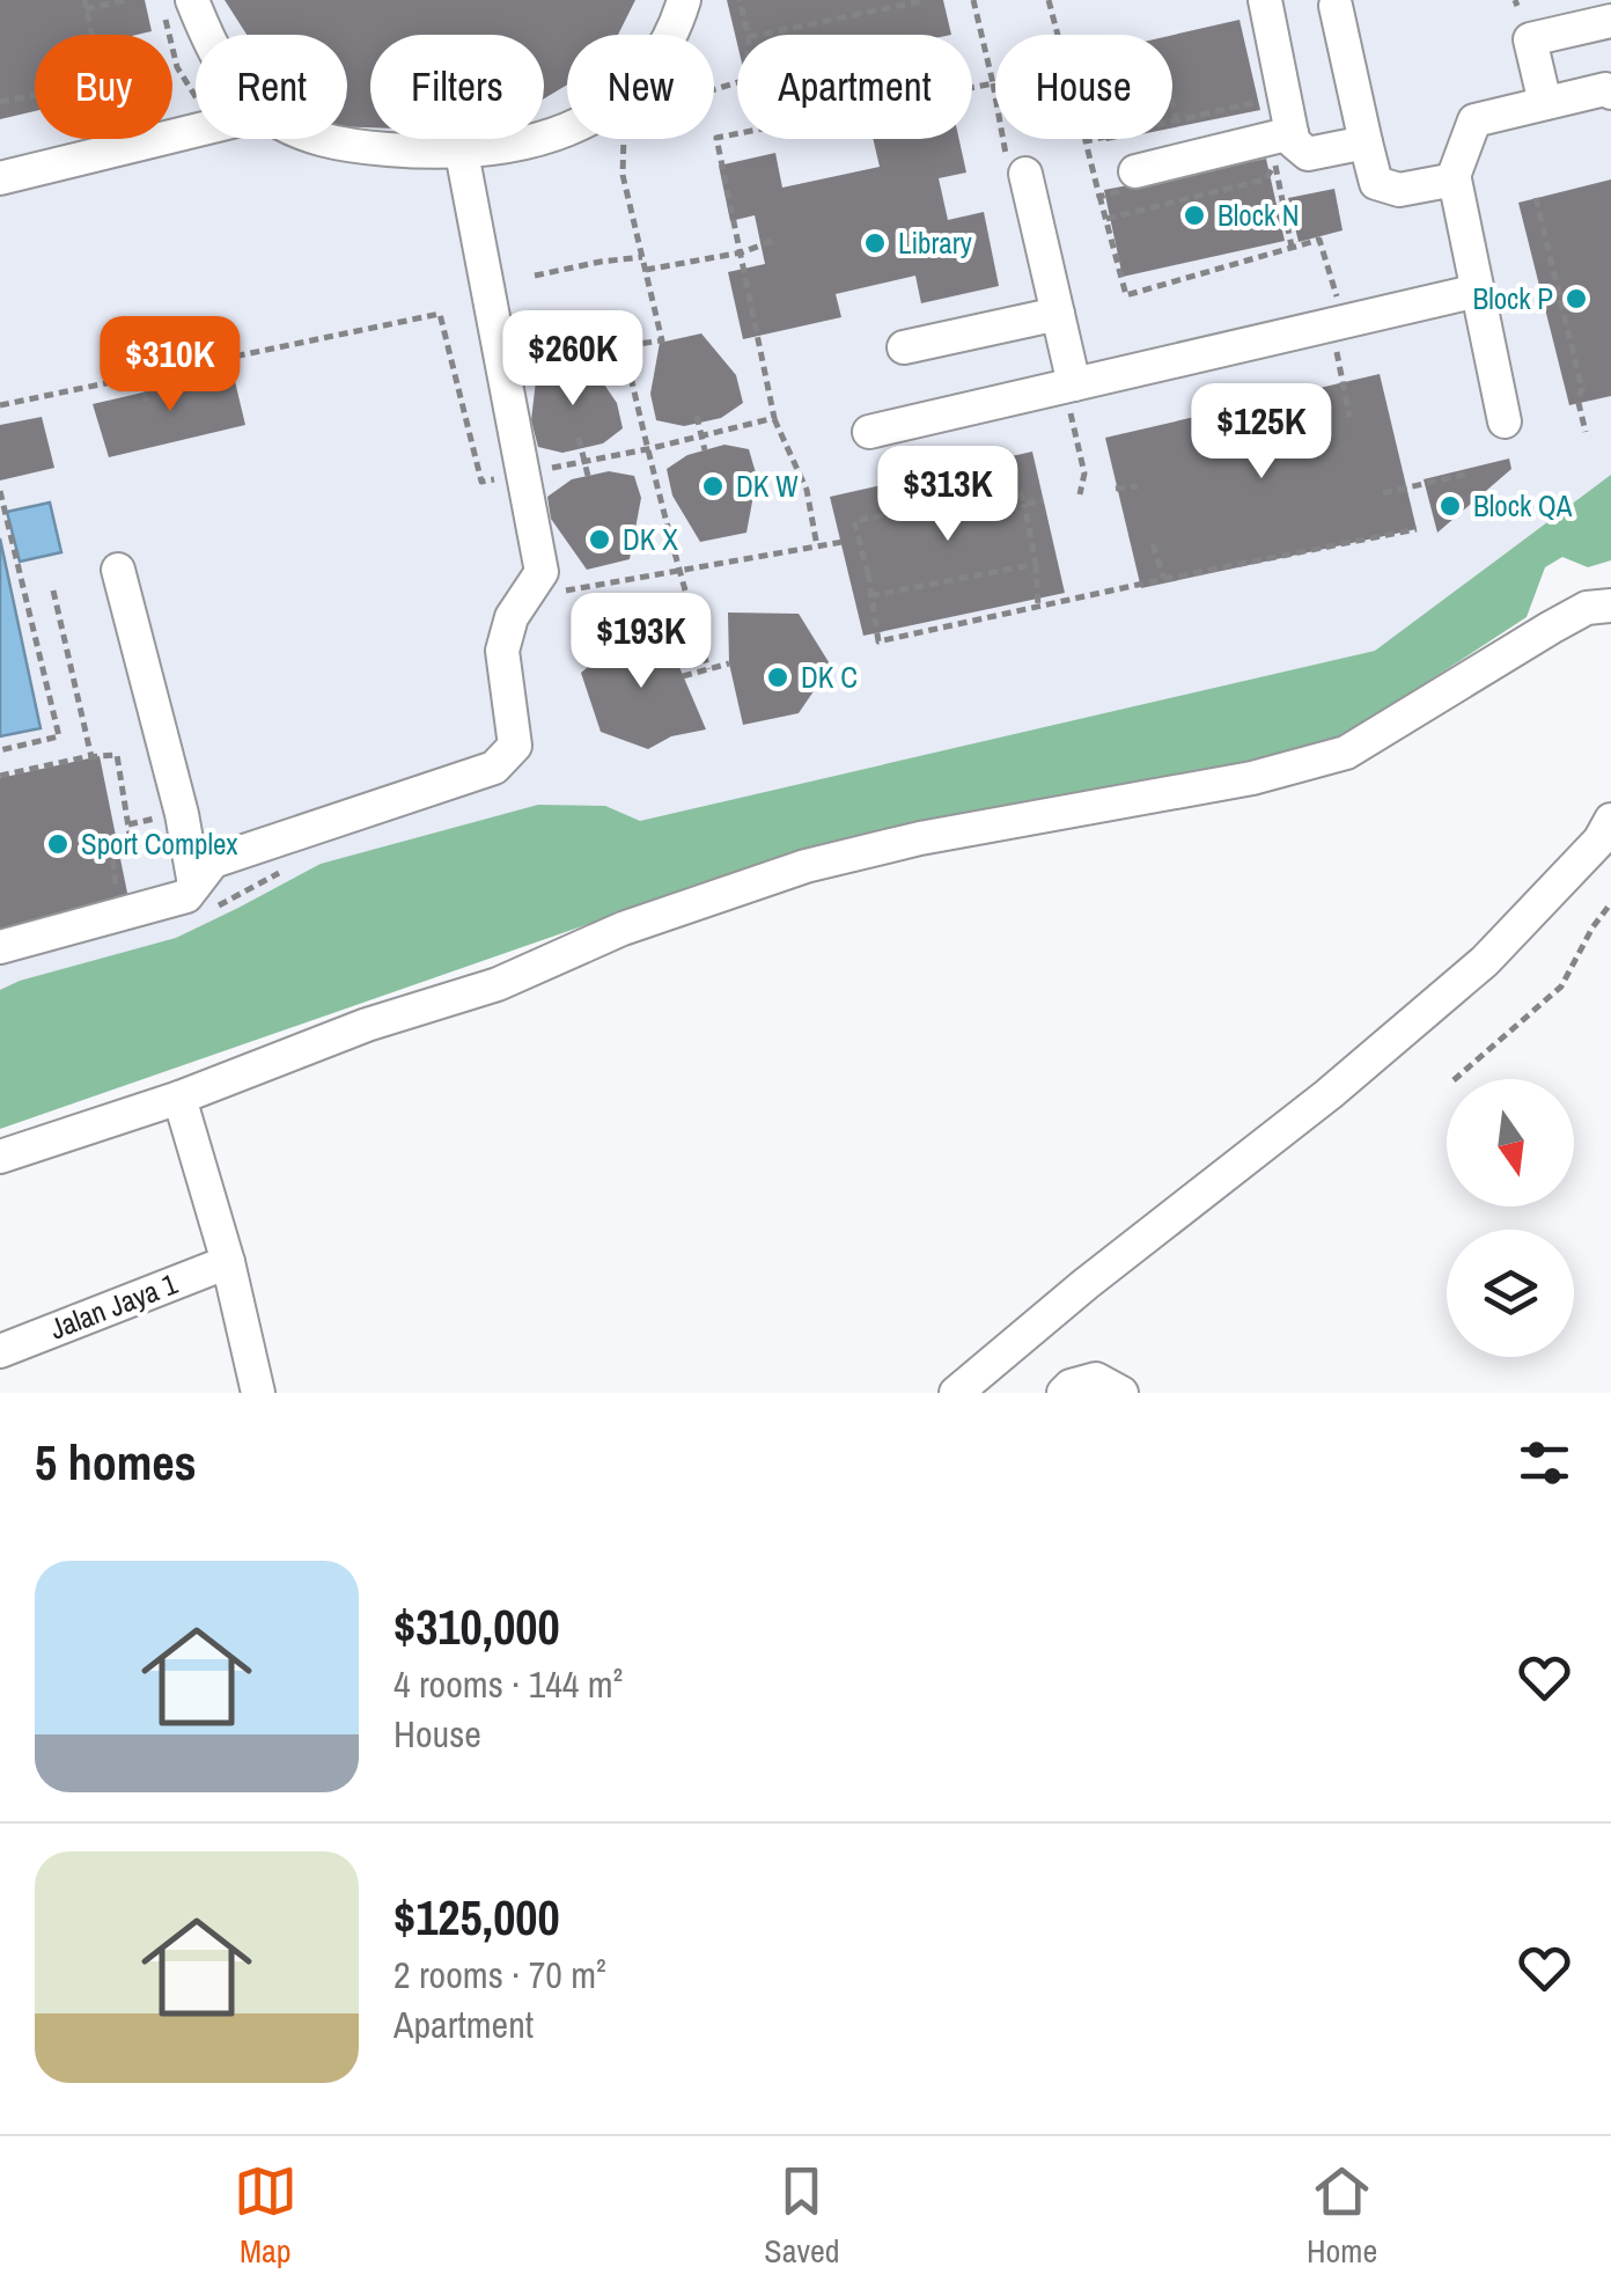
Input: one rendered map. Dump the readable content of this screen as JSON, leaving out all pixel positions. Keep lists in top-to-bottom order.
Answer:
{
  "streets": {
    "street": ["Jalan Jaya 1"]
  },
  "places": [
    "Block N",
    "Library",
    "Block P",
    "DK W",
    "Block QA",
    "DK X",
    "DK C",
    "Sport Complex"
  ],
  "north": "bottom",
  "page": {
    "chip": [
      "Buy",
      "Rent",
      "Filters",
      "New",
      "Apartment",
      "House"
    ],
    "price": [
      "$260K",
      "$310K",
      "$125K",
      "$313K",
      "$193K"
    ],
    "heading": "5 homes",
    "list": [
      {
        "name": "$310,000",
        "note": "4 rooms · 144 m² · House"
      },
      {
        "name": "$125,000",
        "note": "2 rooms · 70 m² · Apartment"
      }
    ],
    "tabs": ["Map", "Saved", "Home"]
  }
}
